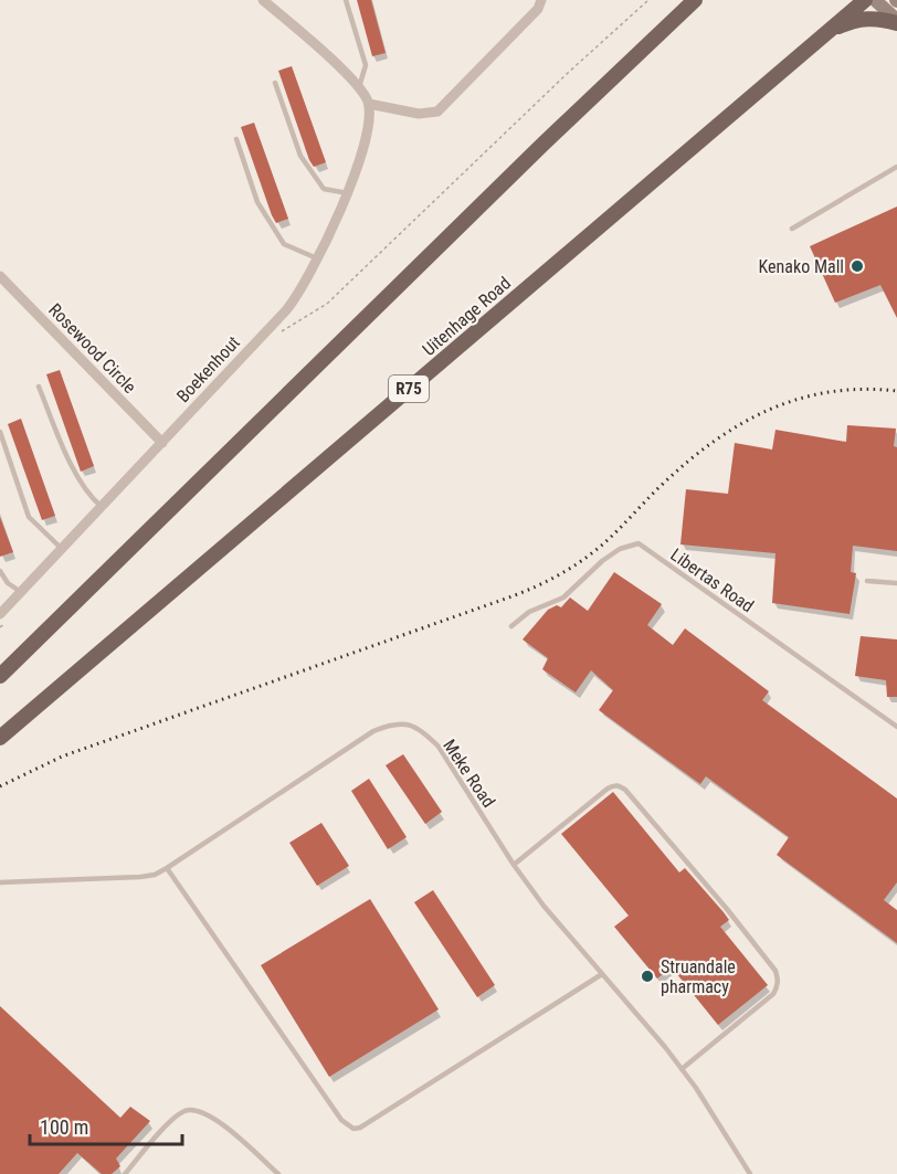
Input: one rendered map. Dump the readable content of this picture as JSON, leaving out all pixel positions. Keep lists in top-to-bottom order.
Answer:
{
  "streets": {
    "main road": ["Uitenhage Road", "R75"],
    "street": ["Rosewood Circle", "Boekenhout"],
    "lane": ["Libertas Road", "Meke Road"]
  },
  "crossings": [
    ["Rosewood Circle", "Boekenhout"]
  ],
  "places": ["Kenako Mall", "Struandale pharmacy"],
  "scale_bar": "100 m"
}
